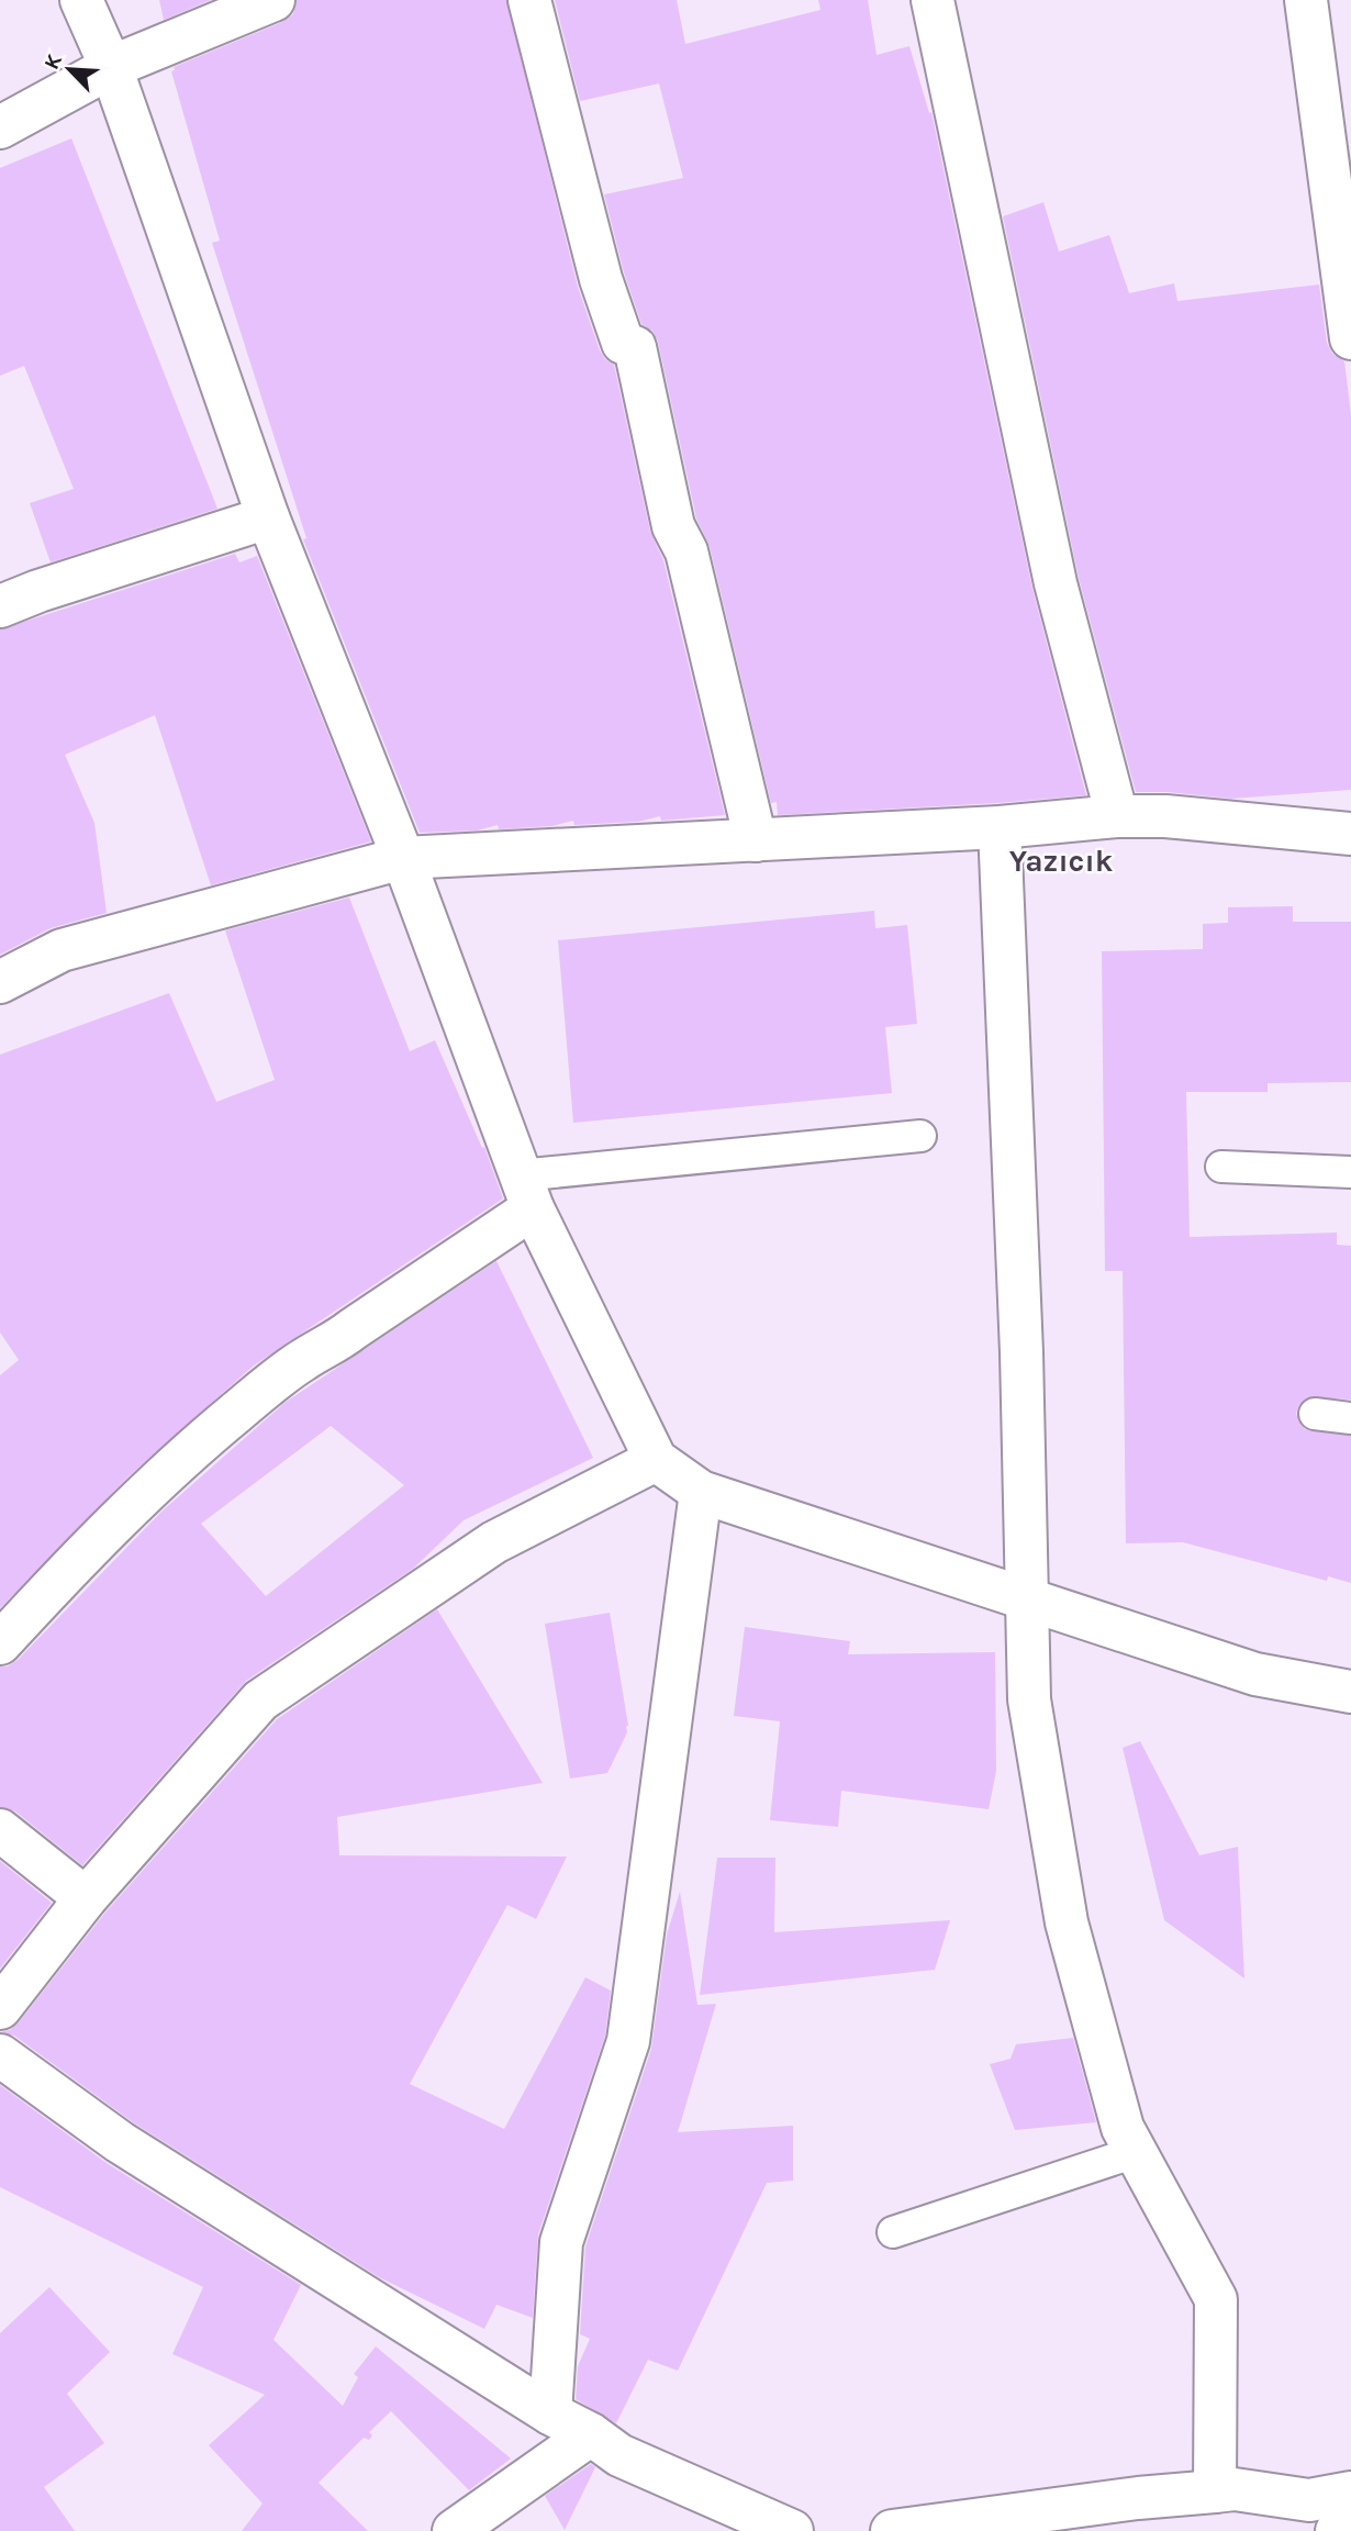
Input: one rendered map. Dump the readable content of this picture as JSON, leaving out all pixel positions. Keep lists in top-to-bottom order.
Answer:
{
  "districts": ["Yazıcık"],
  "north": "top left"
}
